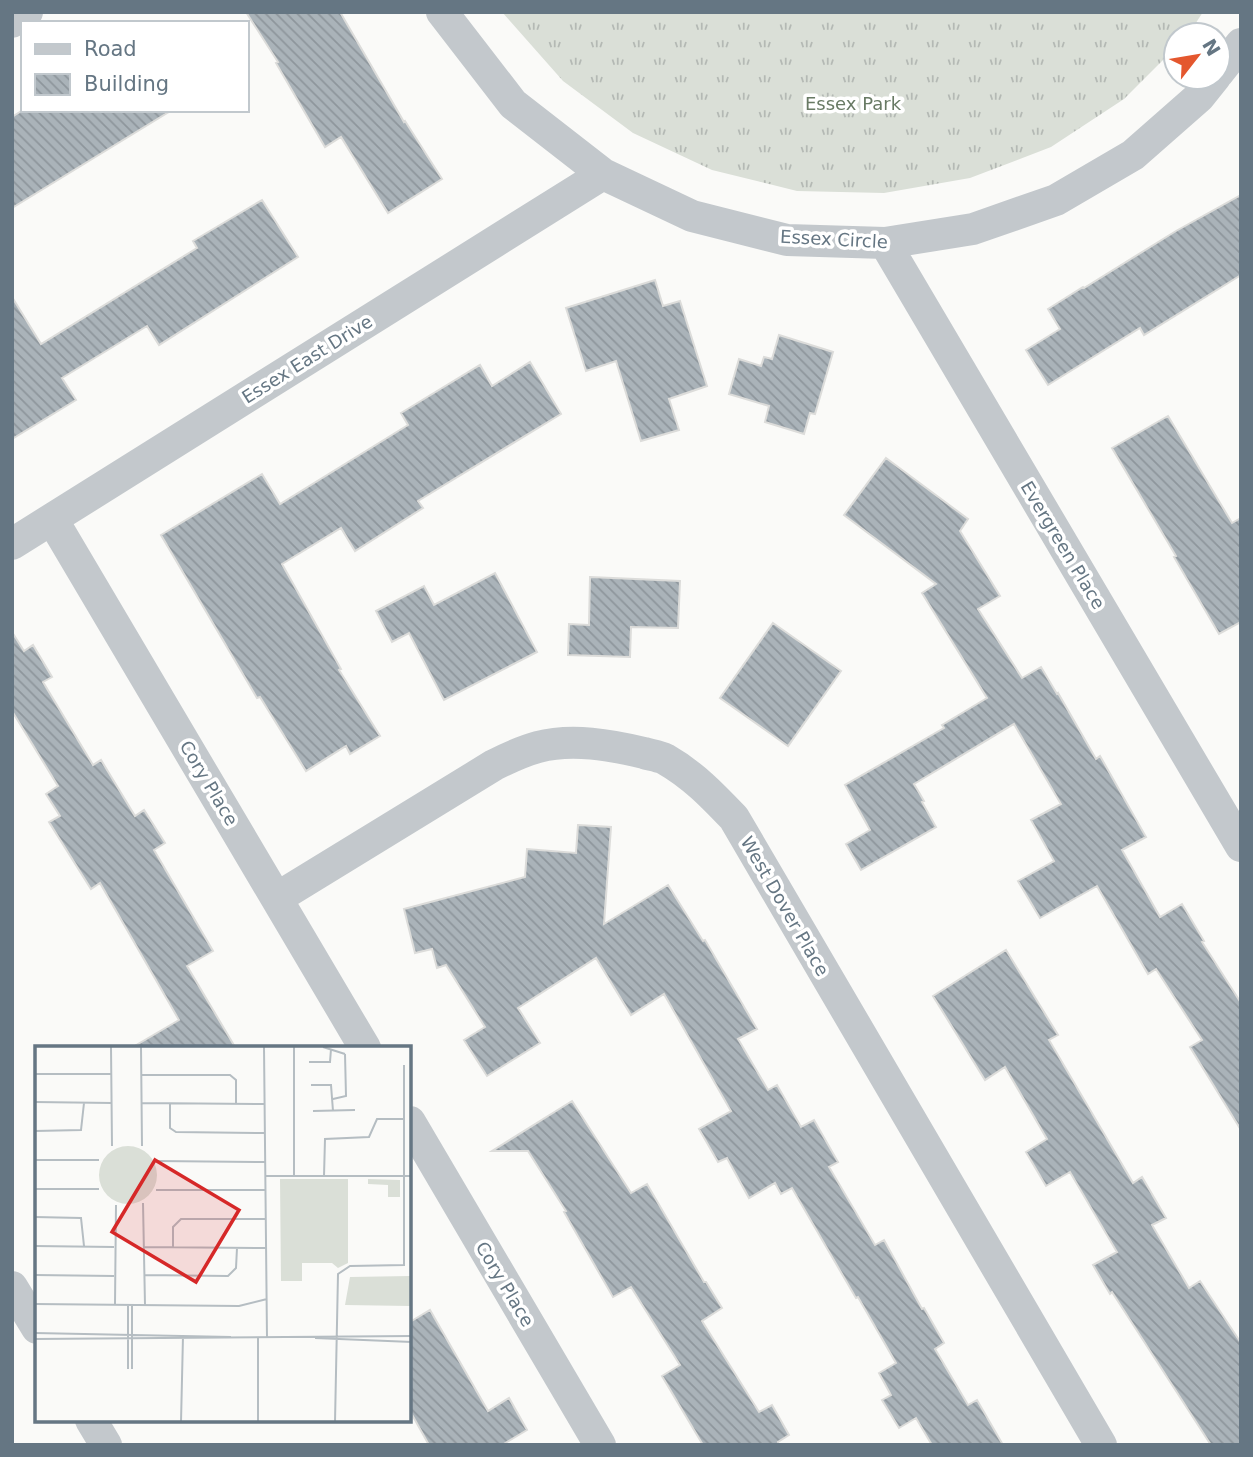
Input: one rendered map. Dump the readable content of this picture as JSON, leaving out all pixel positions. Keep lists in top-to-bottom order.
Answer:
{
  "streets": {
    "street": [
      "Essex Circle",
      "Essex East Drive",
      "Evergreen Place",
      "Cory Place",
      "West Dover Place"
    ]
  },
  "crossings": [
    ["Essex Circle", "Essex East Drive"],
    ["Essex Circle", "Evergreen Place"],
    ["Essex East Drive", "Cory Place"],
    ["Cory Place", "West Dover Place"]
  ],
  "parks": ["Essex Park"],
  "legend": ["Road", "Building"],
  "north": "top right"
}
